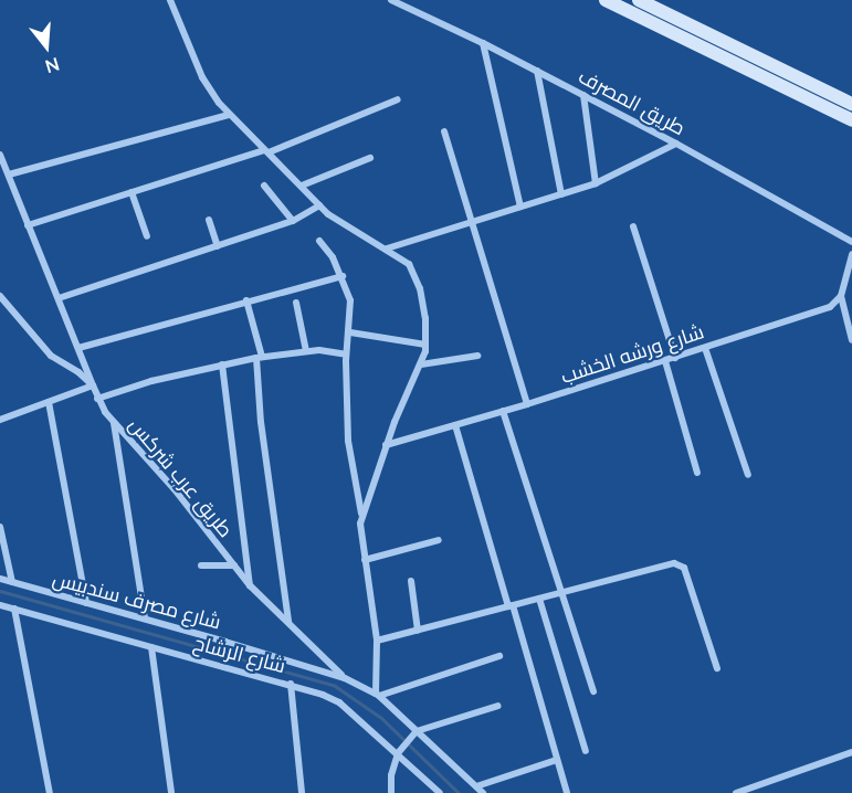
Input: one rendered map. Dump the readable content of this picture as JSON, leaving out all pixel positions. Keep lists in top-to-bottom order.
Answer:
{
  "streets": {
    "street": [
      "طريق المصرف",
      "شارع ورشه الخشب",
      "طريق عرب شركس",
      "شارع مصرف سندبيس",
      "شارع الرشاح"
    ]
  },
  "crossings": [
    ["طريق عرب شركس", "شارع مصرف سندبيس"]
  ],
  "north": "bottom"
}
